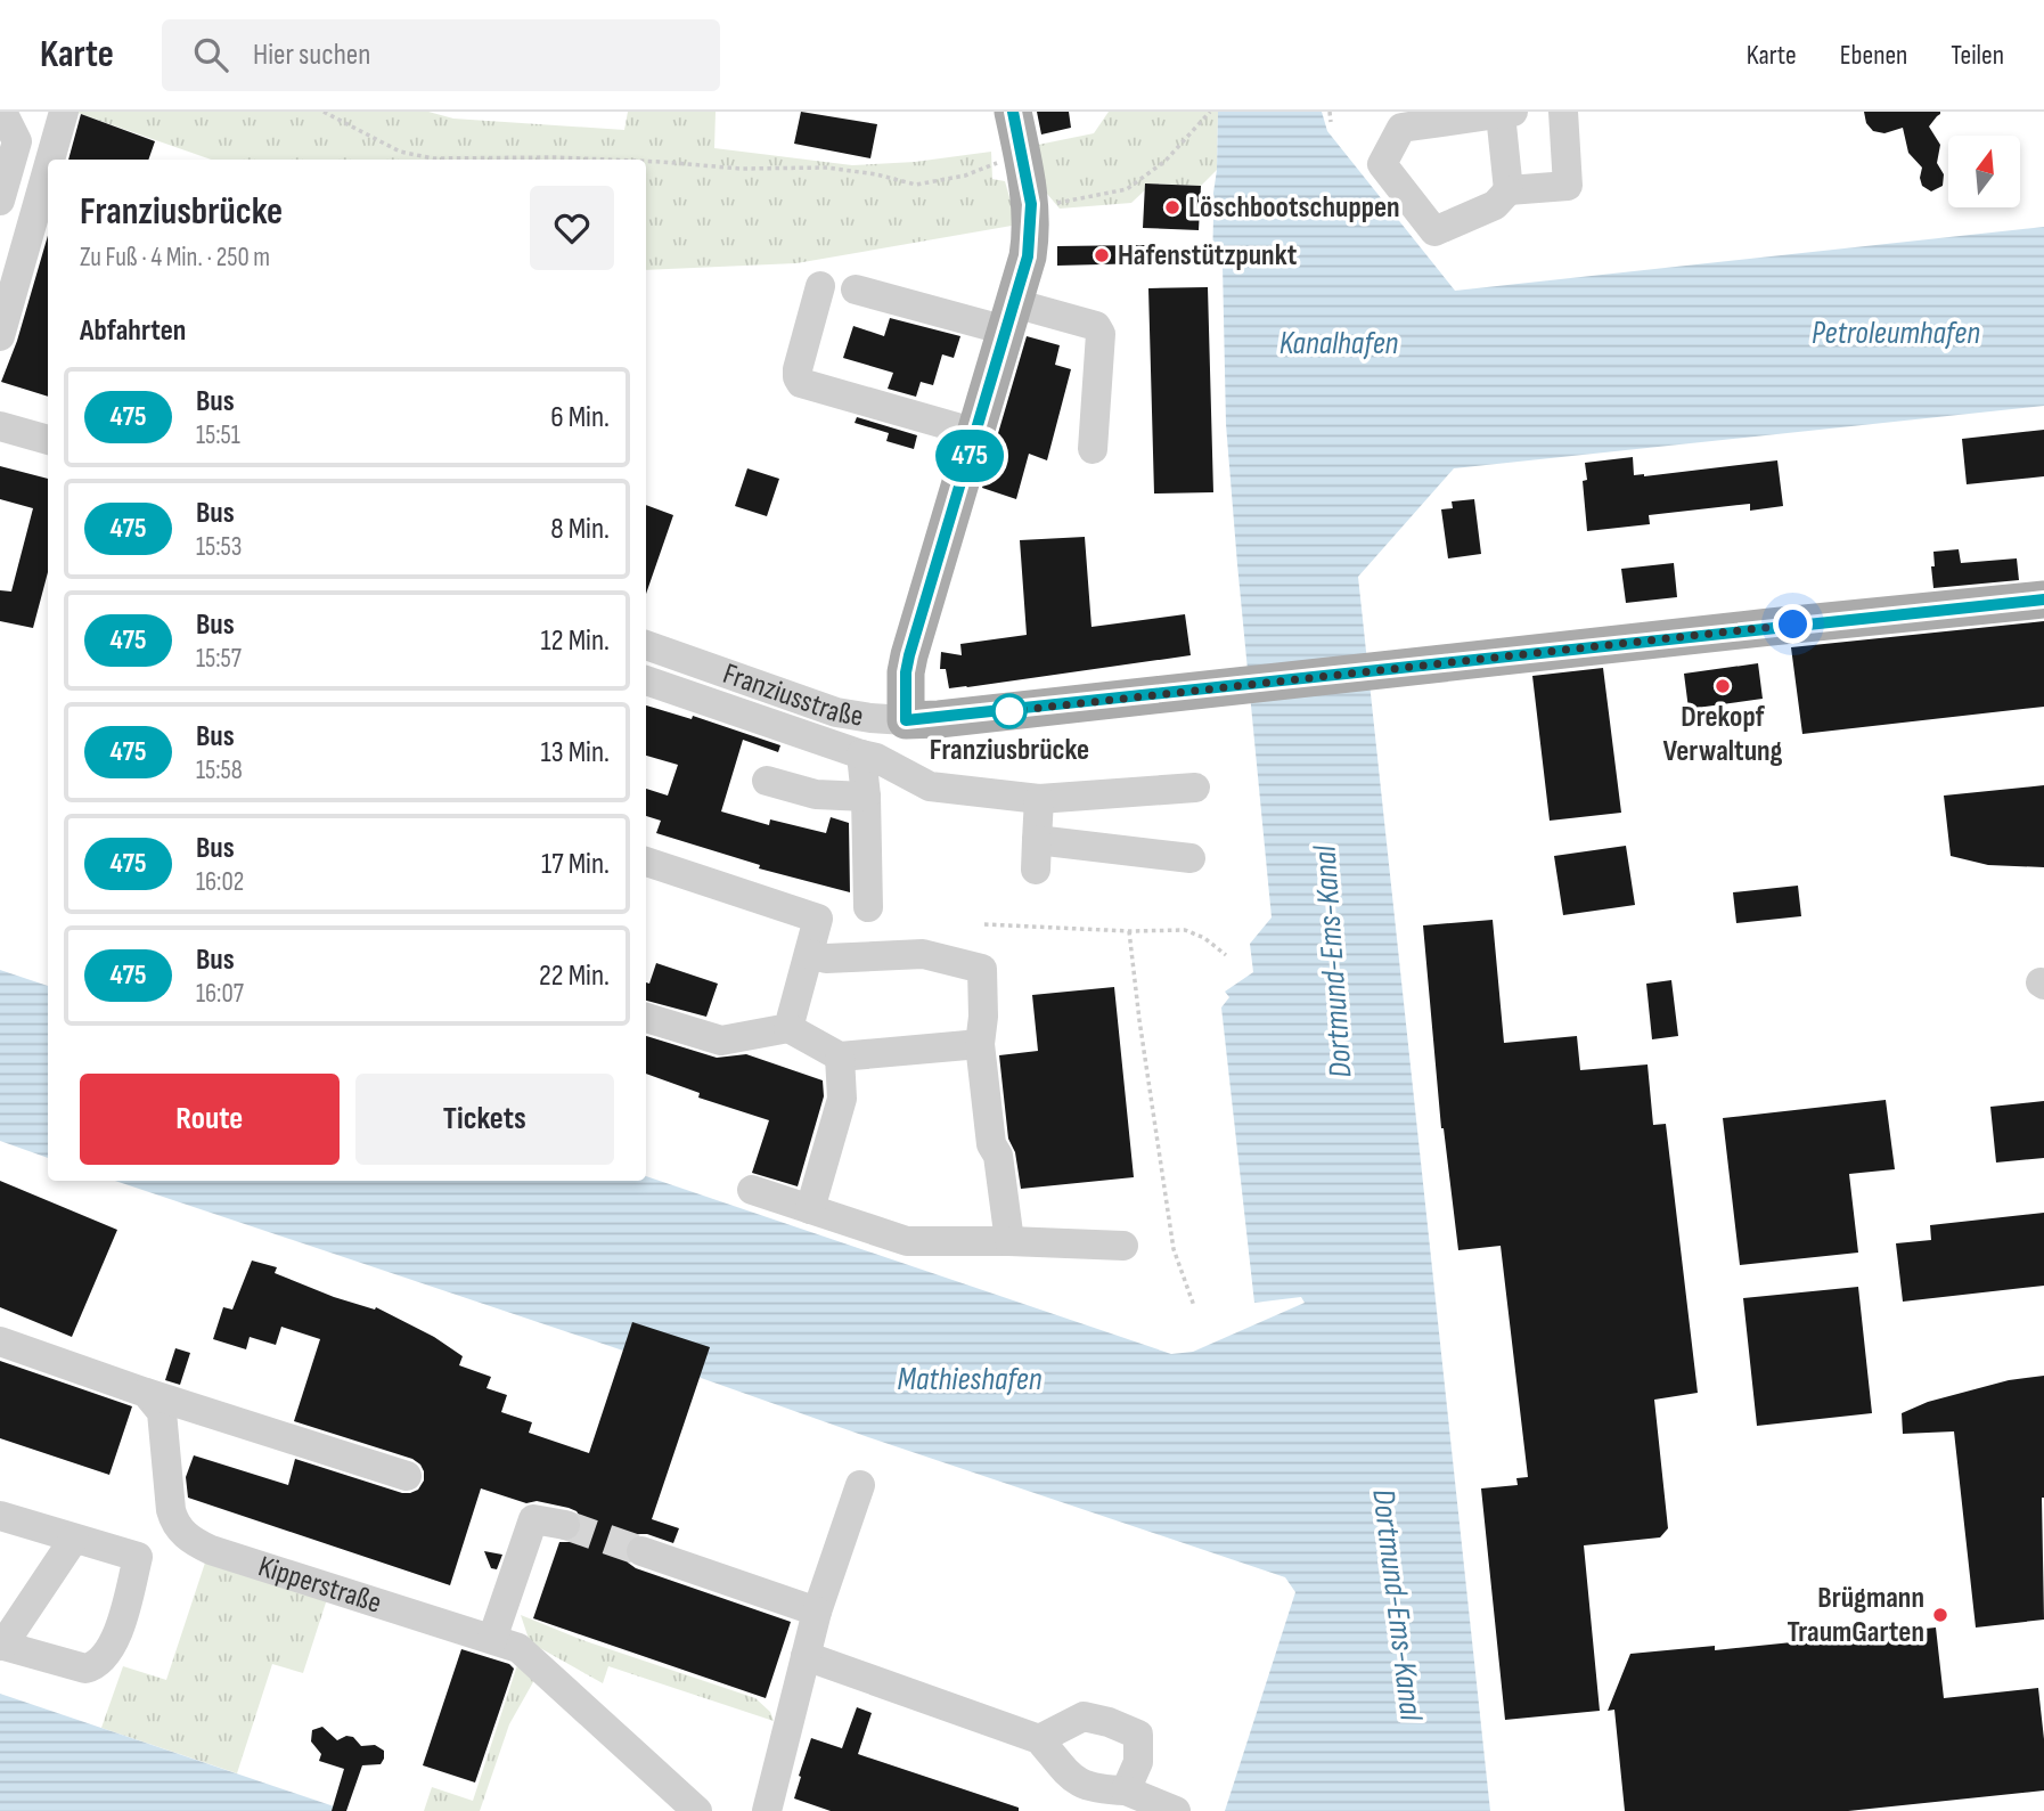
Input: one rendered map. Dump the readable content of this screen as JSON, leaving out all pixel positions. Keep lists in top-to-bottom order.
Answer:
{
  "streets": {
    "main road": ["Franziusstraße"],
    "street": ["Kipperstraße"]
  },
  "water": [
    "Petroleumhafen",
    "Kanalhafen",
    "Dortmund-Ems-Kanal",
    "Mathieshafen"
  ],
  "places": [
    "Löschbootschuppen",
    "Hafenstützpunkt",
    "Drekopf Verwaltung",
    "Franziusbrücke",
    "Brügmann TraumGarten"
  ],
  "lines": ["bus line 475"],
  "north": "top",
  "page": {
    "header": "Karte",
    "search": "Hier suchen",
    "nav": ["Karte", "Ebenen", "Teilen"],
    "on_map": "475",
    "heading": [
      ["Franziusbrücke", "Zu Fuß · 4 Min. · 250 m"],
      "Abfahrten"
    ],
    "list": [
      {
        "mark": "475",
        "name": "Bus",
        "note": "15:51",
        "value": "6 Min."
      },
      {
        "mark": "475",
        "name": "Bus",
        "note": "15:53",
        "value": "8 Min."
      },
      {
        "mark": "475",
        "name": "Bus",
        "note": "15:57",
        "value": "12 Min."
      },
      {
        "mark": "475",
        "name": "Bus",
        "note": "15:58",
        "value": "13 Min."
      },
      {
        "mark": "475",
        "name": "Bus",
        "note": "16:02",
        "value": "17 Min."
      },
      {
        "mark": "475",
        "name": "Bus",
        "note": "16:07",
        "value": "22 Min."
      }
    ],
    "buttons": ["Route", "Tickets"]
  }
}
